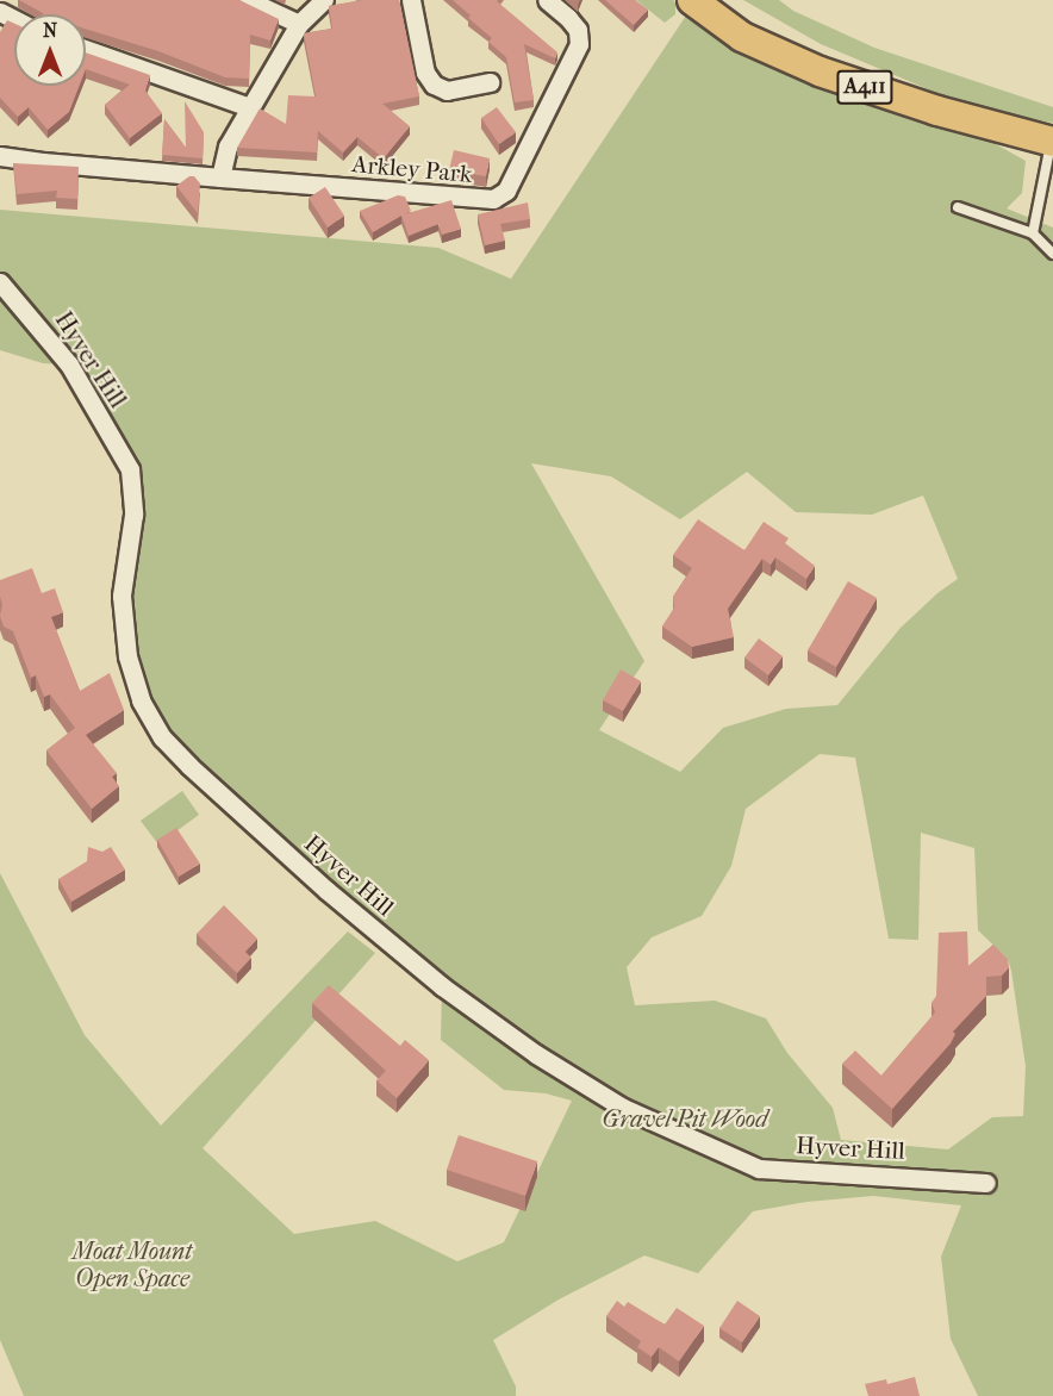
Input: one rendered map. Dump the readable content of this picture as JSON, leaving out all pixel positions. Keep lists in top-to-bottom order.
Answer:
{
  "streets": {
    "main road": ["A411"],
    "street": ["Arkley Park", "Hyver Hill"]
  },
  "parks": ["Gravel Pit Wood", "Moat Mount Open Space"],
  "north": "top"
}
